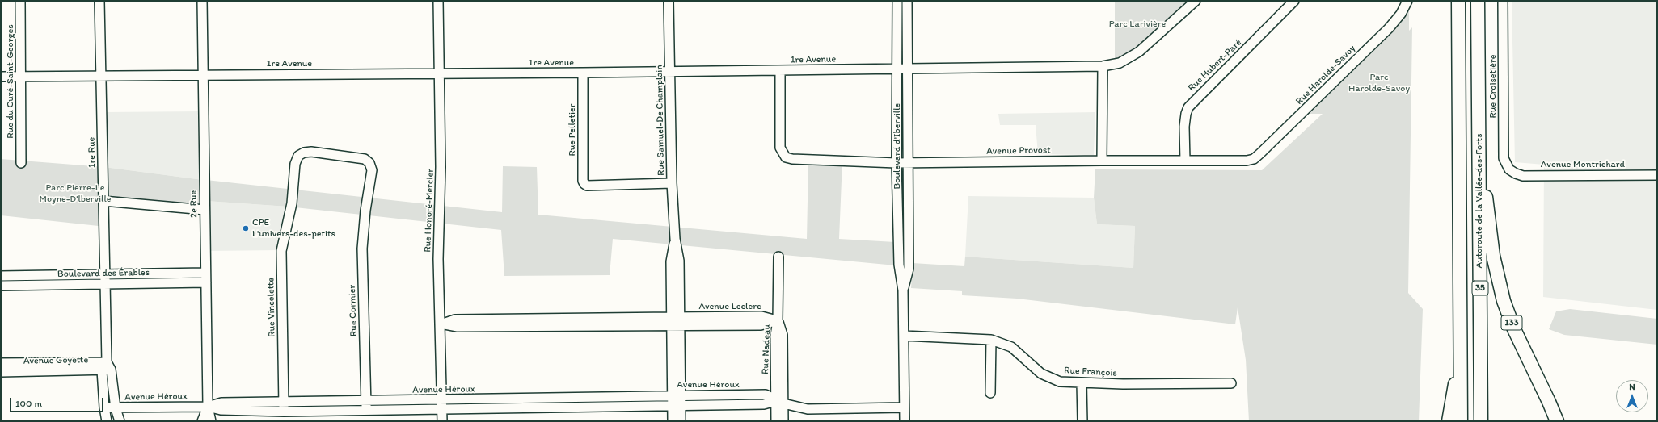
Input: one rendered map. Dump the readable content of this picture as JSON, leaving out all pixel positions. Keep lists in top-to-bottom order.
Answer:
{
  "streets": {
    "highway": ["Autoroute de la Vallée-des-Forts", "35", "133"],
    "street": [
      "1re Avenue",
      "Rue Hubert-Paré",
      "Rue Harolde-Savoy",
      "Rue du Curé-Saint-Georges",
      "Rue Croisetière",
      "Rue Samuel-De Champlain",
      "Rue Pelletier",
      "Boulevard d'Iberville",
      "Avenue Provost",
      "1re Rue",
      "Avenue Montrichard",
      "2e Rue",
      "Rue Honoré-Mercier",
      "Boulevard des Érables",
      "Avenue Leclerc",
      "Rue Vincelette",
      "Rue Cormier",
      "Rue Nadeau",
      "Avenue Goyette",
      "Rue François",
      "Avenue Héroux"
    ]
  },
  "crossings": [
    ["1re Avenue", "Rue du Curé-Saint-Georges"],
    ["1re Avenue", "Rue Samuel-De Champlain"],
    ["1re Avenue", "Rue Pelletier"],
    ["1re Avenue", "Boulevard d'Iberville"],
    ["1re Avenue", "Avenue Provost"],
    ["1re Avenue", "1re Rue"],
    ["1re Avenue", "2e Rue"],
    ["1re Avenue", "Rue Honoré-Mercier"],
    ["Rue Hubert-Paré", "Avenue Provost"],
    ["Rue Harolde-Savoy", "Avenue Provost"],
    ["Rue Croisetière", "Avenue Montrichard"],
    ["Rue Samuel-De Champlain", "Rue Pelletier"],
    ["Rue Samuel-De Champlain", "Avenue Leclerc"],
    ["Rue Samuel-De Champlain", "Avenue Héroux"],
    ["Boulevard d'Iberville", "Avenue Provost"],
    ["Boulevard d'Iberville", "Rue François"],
    ["Boulevard d'Iberville", "Avenue Héroux"],
    ["1re Rue", "Boulevard des Érables"],
    ["1re Rue", "Avenue Goyette"],
    ["1re Rue", "Avenue Héroux"],
    ["Autoroute de la Vallée-des-Forts", "133"],
    ["2e Rue", "Boulevard des Érables"],
    ["2e Rue", "Avenue Héroux"],
    ["Rue Honoré-Mercier", "Avenue Leclerc"],
    ["Rue Honoré-Mercier", "Avenue Héroux"],
    ["Avenue Leclerc", "Rue Nadeau"],
    ["Rue Vincelette", "Rue Cormier"],
    ["Rue Vincelette", "Avenue Héroux"],
    ["Rue Cormier", "Avenue Héroux"],
    ["Rue Nadeau", "Avenue Héroux"]
  ],
  "parks": ["Parc Larivière", "Parc Harolde-Savoy", "Parc Pierre-Le Moyne-D'lberville"],
  "places": ["CPE L'univers-des-petits"],
  "scale_bar": "100 m",
  "north": "top"
}
